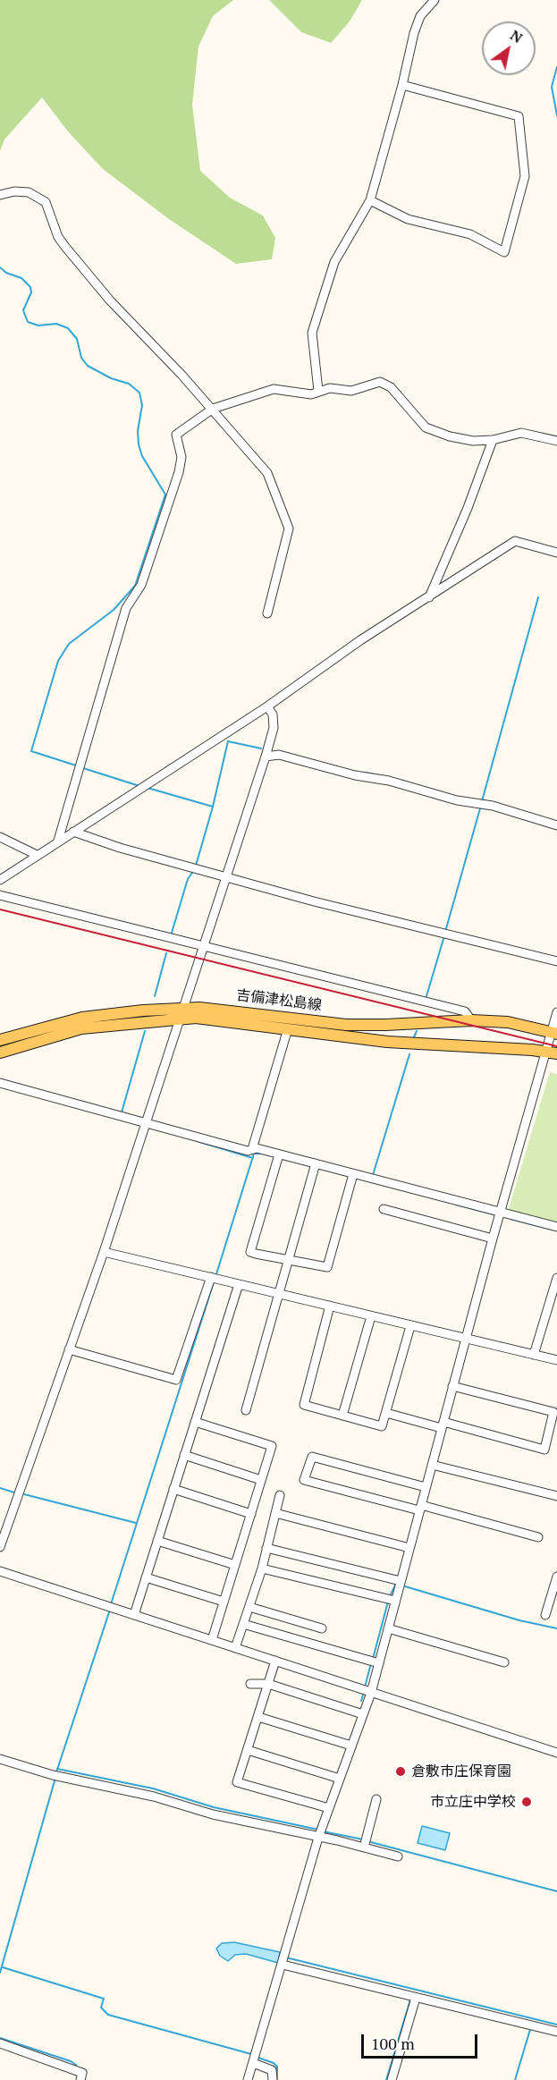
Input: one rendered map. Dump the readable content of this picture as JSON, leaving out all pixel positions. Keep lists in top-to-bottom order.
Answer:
{
  "streets": {
    "main road": ["吉備津松島線"]
  },
  "places": ["倉敷市庄保育園", "市立庄中学校"],
  "scale_bar": "100 m",
  "north": "top right"
}
